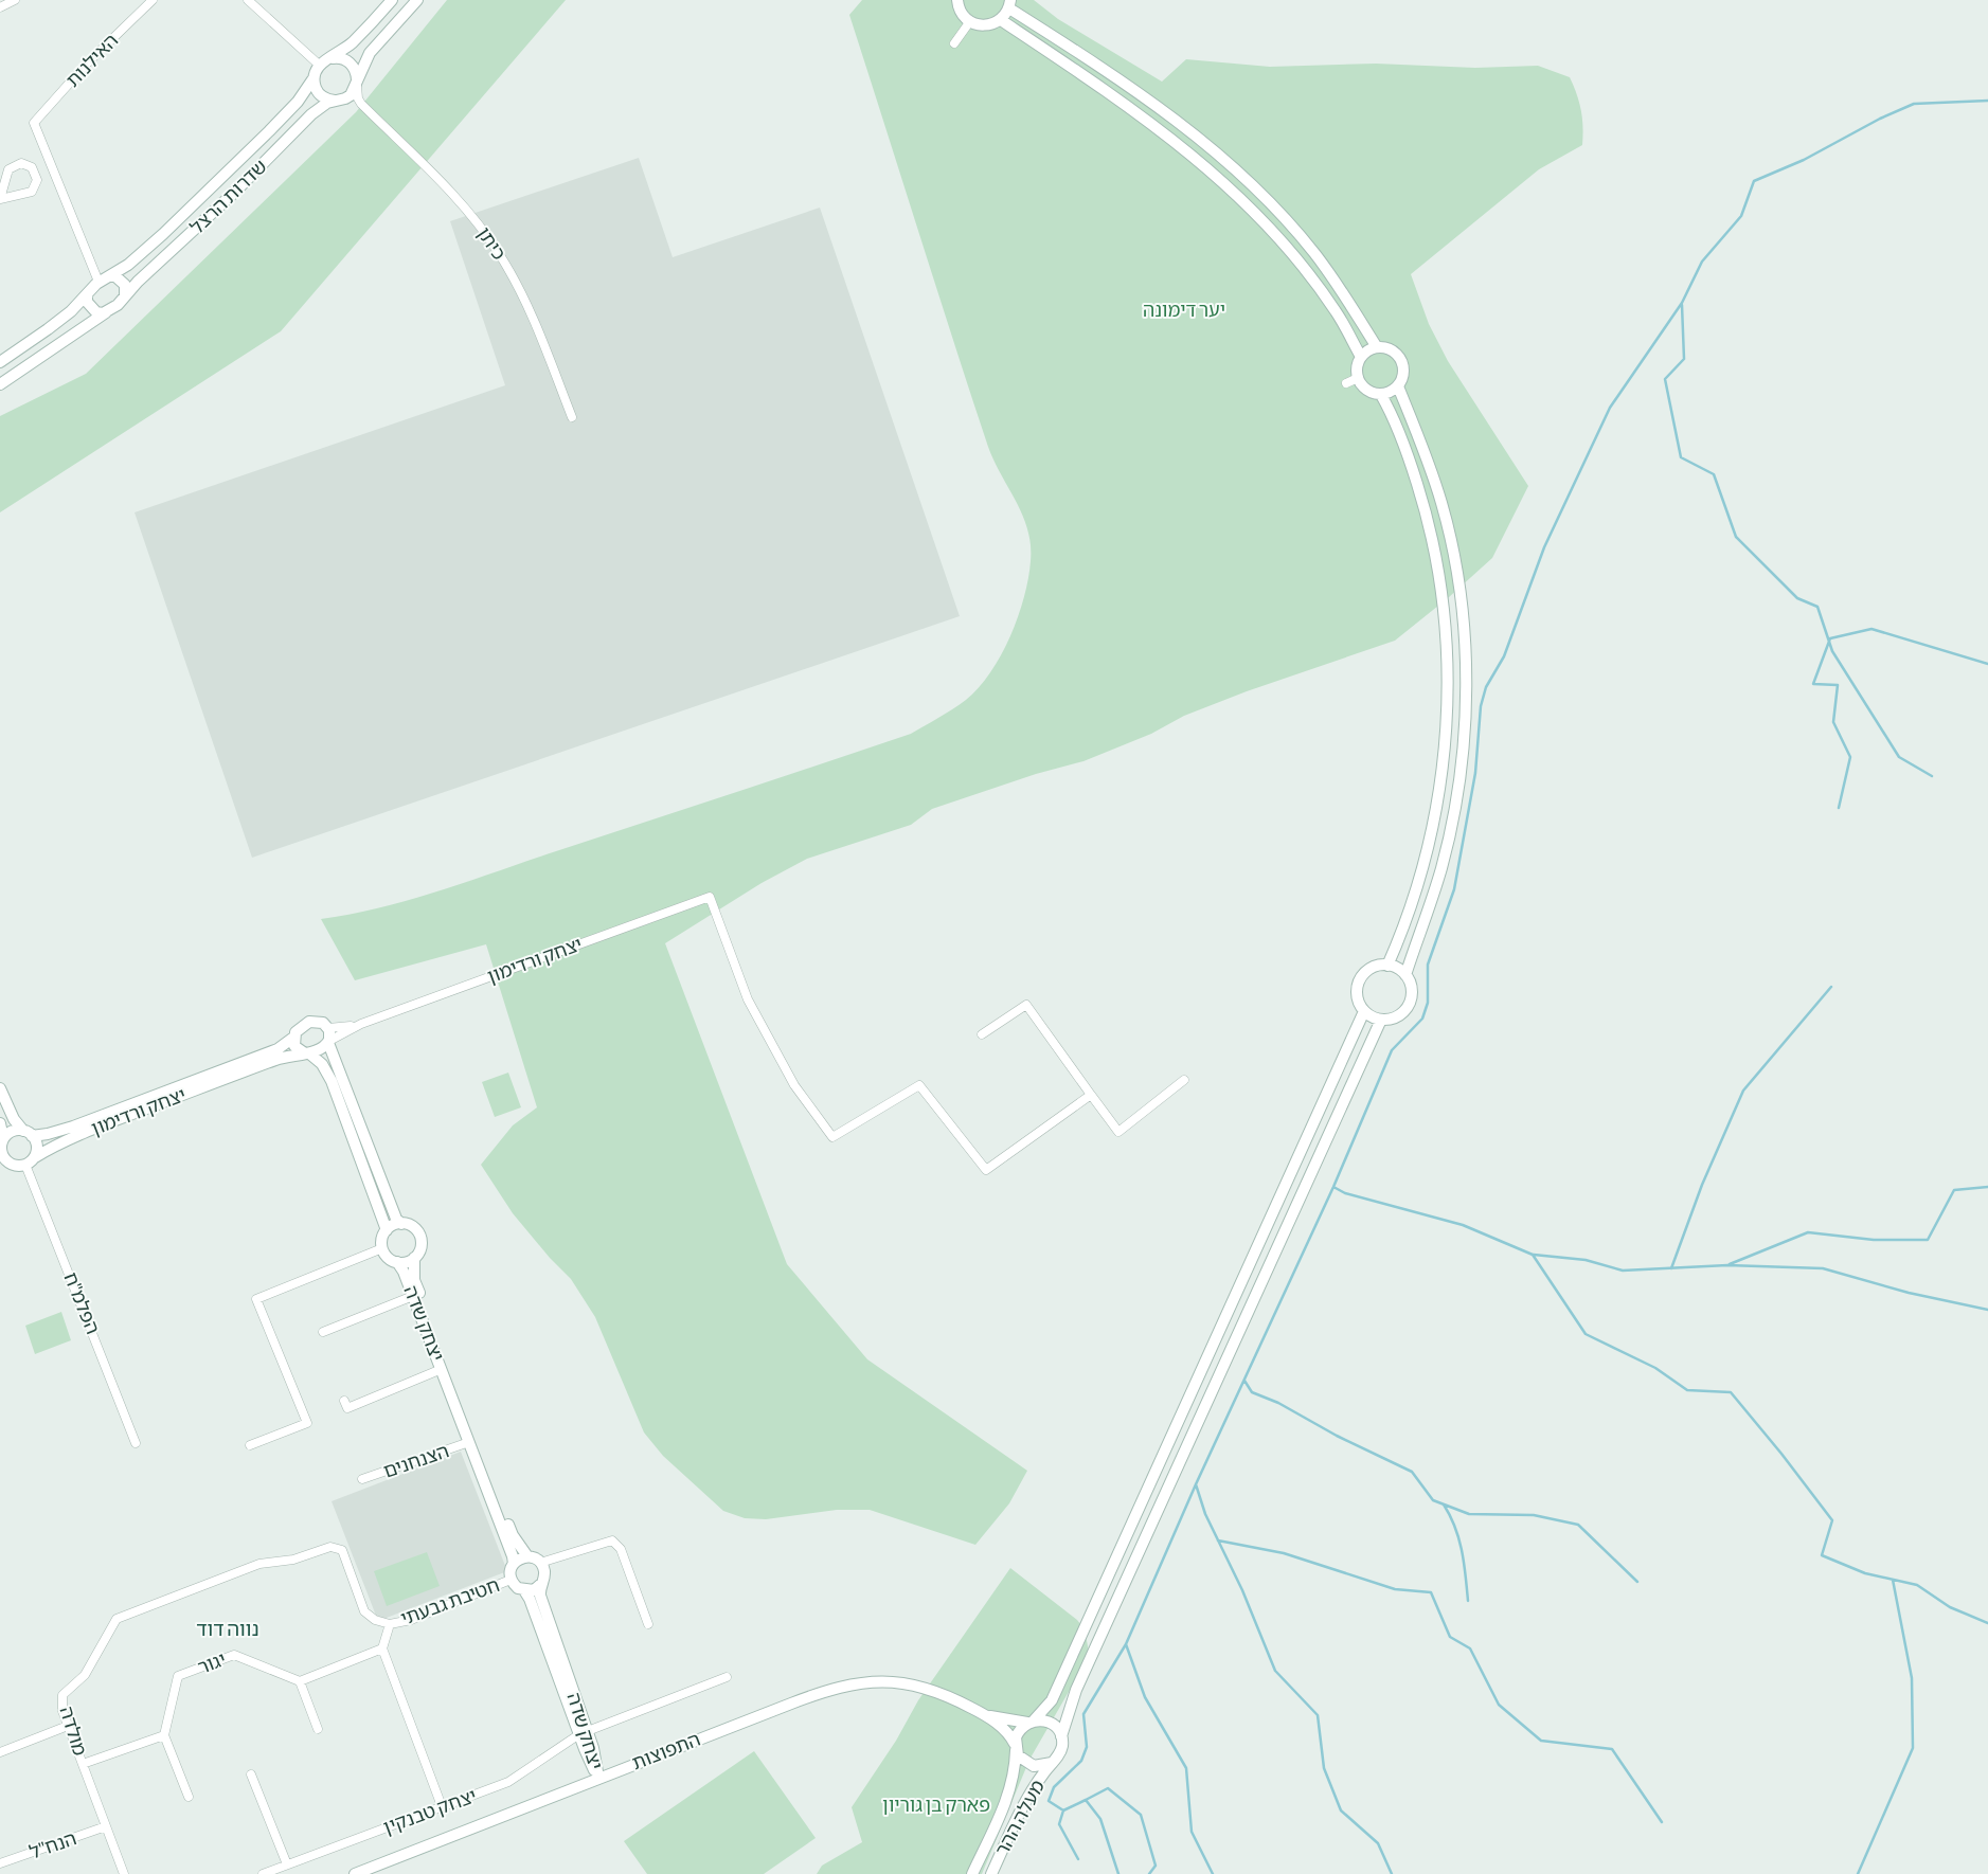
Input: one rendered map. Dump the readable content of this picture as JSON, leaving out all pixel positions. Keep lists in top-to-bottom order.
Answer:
{
  "streets": {
    "main road": [
      "שדרות הרצל",
      "יצחק ורדימון",
      "יצחק שדה",
      "התפוצות",
      "מעלה ההר"
    ],
    "street": [
      "האילנות",
      "כיתן",
      "הפלמ\"ח",
      "הצנחנים",
      "חטיבת גבעתי",
      "יגור",
      "מולדה",
      "יצחק טבנקין",
      "הנח\"ל"
    ]
  },
  "crossings": [
    ["האילנות", "שדרות הרצל"],
    ["יצחק ורדימון", "הפלמ\"ח"],
    ["יצחק שדה", "הצנחנים"],
    ["יצחק שדה", "חטיבת גבעתי"],
    ["יצחק שדה", "התפוצות"],
    ["יצחק שדה", "יצחק טבנקין"],
    ["חטיבת גבעתי", "מולדה"],
    ["מולדה", "הנח\"ל"],
    ["התפוצות", "מעלה ההר"]
  ],
  "districts": ["נווה דוד"],
  "parks": ["יער דימונה", "פארק בן גוריון"]
}
